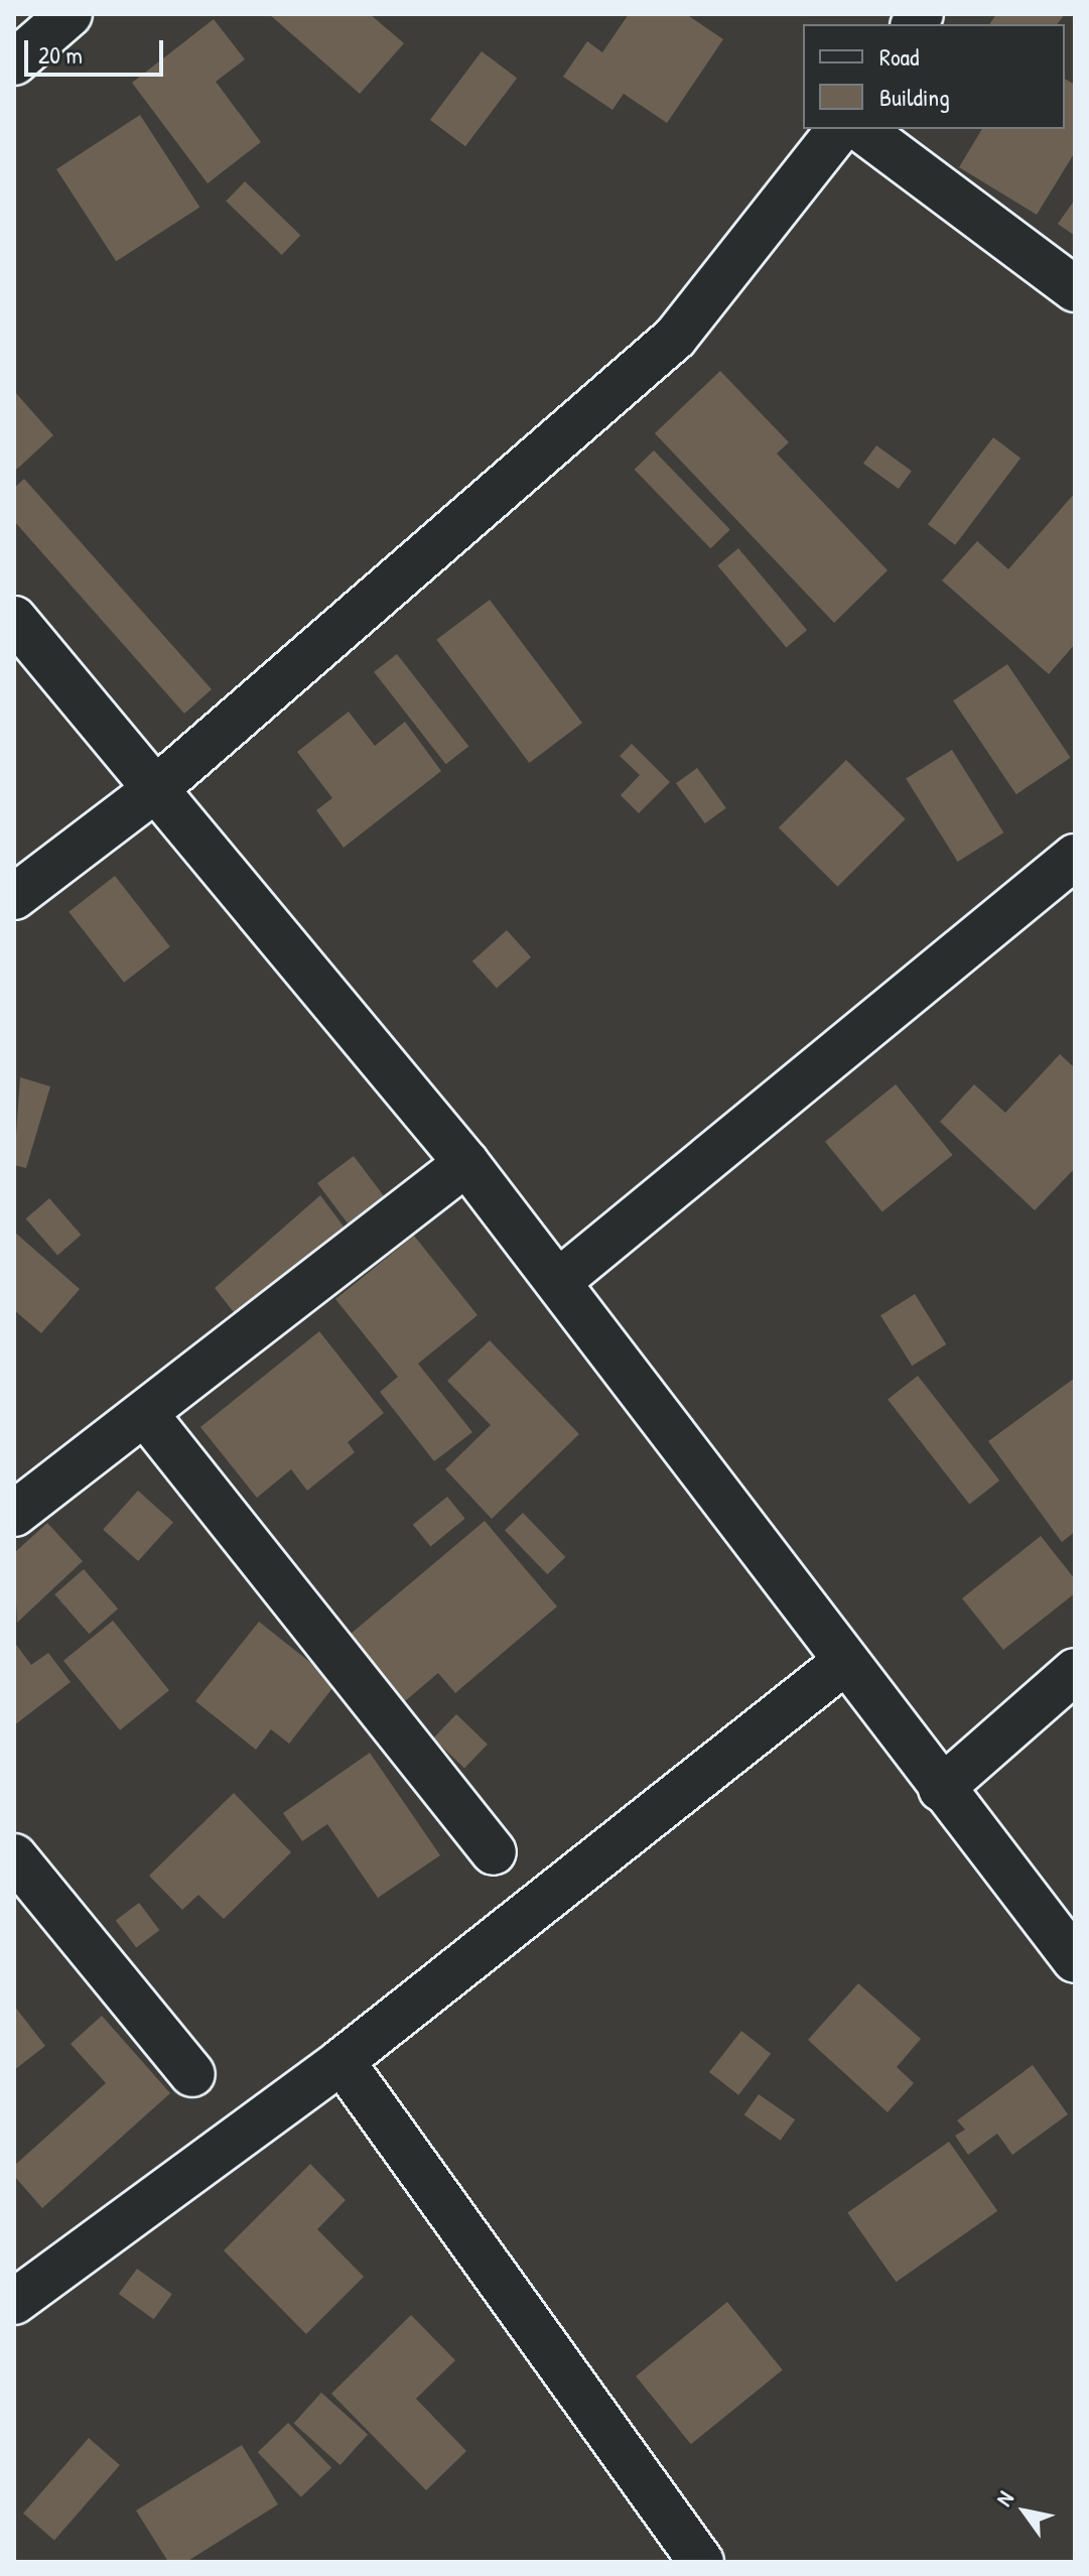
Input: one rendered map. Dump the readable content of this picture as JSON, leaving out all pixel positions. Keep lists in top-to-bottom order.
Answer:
{
  "legend": ["Road", "Building"],
  "scale_bar": "20 m",
  "north": "top left"
}
